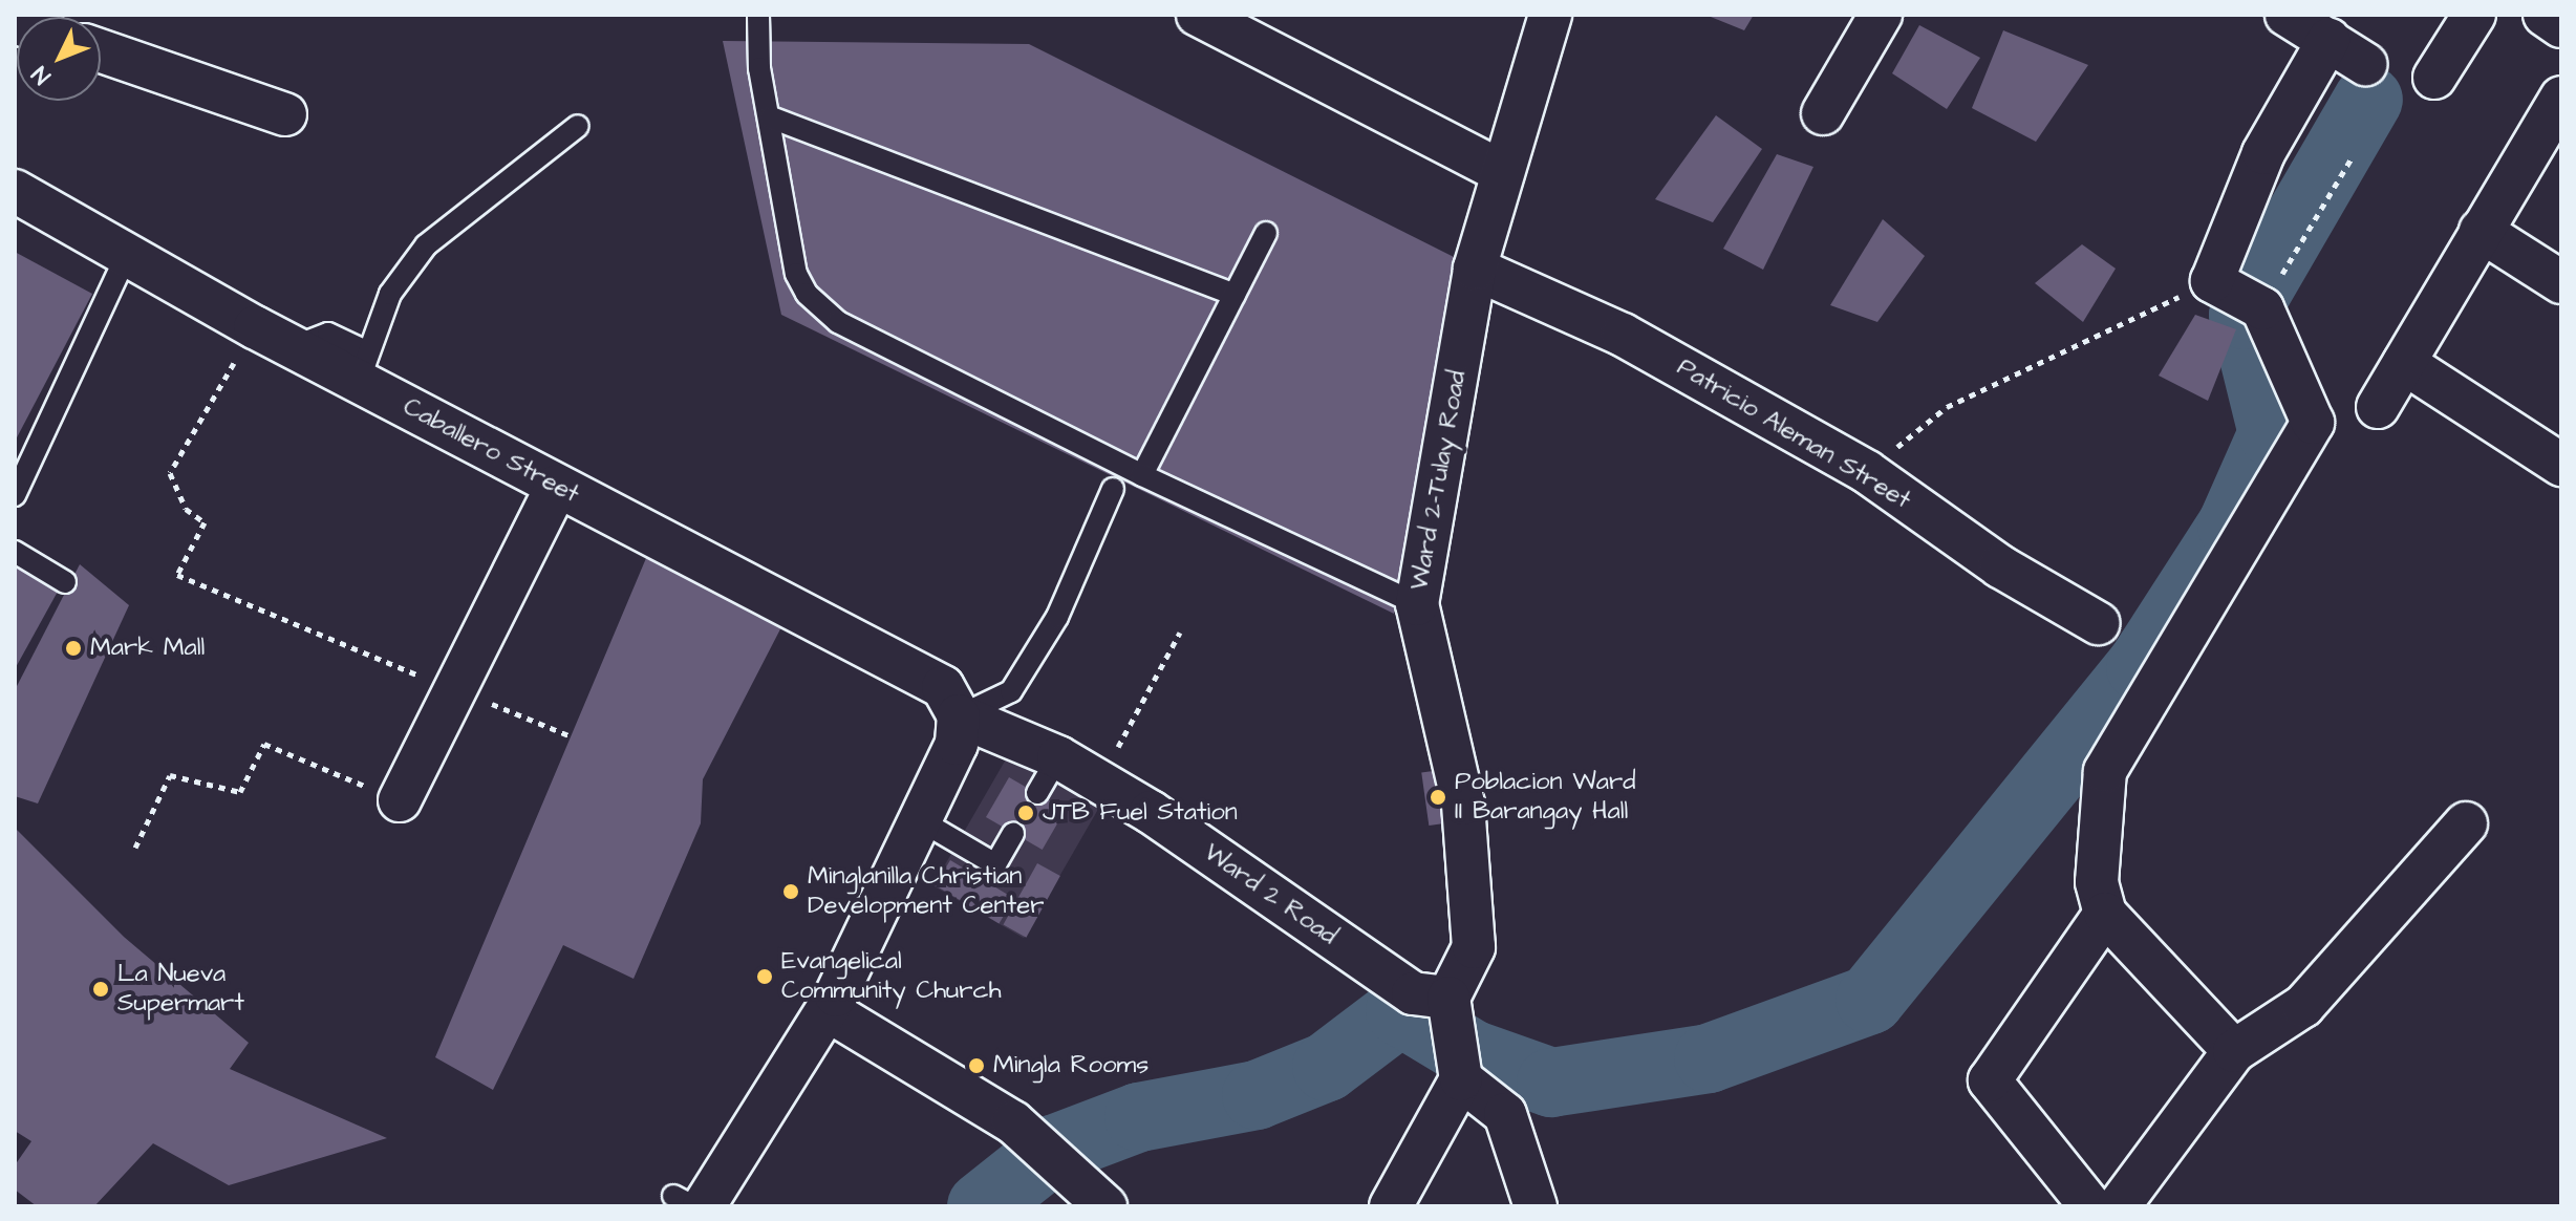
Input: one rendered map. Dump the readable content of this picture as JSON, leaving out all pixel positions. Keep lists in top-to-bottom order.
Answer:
{
  "streets": {
    "street": [
      "Patricio Aleman Street",
      "Caballero Street",
      "Ward 2-Tulay Road",
      "Ward 2 Road"
    ]
  },
  "crossings": [
    ["Patricio Aleman Street", "Ward 2-Tulay Road"],
    ["Caballero Street", "Ward 2 Road"],
    ["Ward 2-Tulay Road", "Ward 2 Road"]
  ],
  "places": [
    "Mark Mall",
    "Poblacion Ward II Barangay Hall",
    "JTB Fuel Station",
    "Minglanilla Christian Development Center",
    "Evangelical Community Church",
    "La Nueva Supermart",
    "Mingla Rooms"
  ],
  "north": "bottom left"
}
